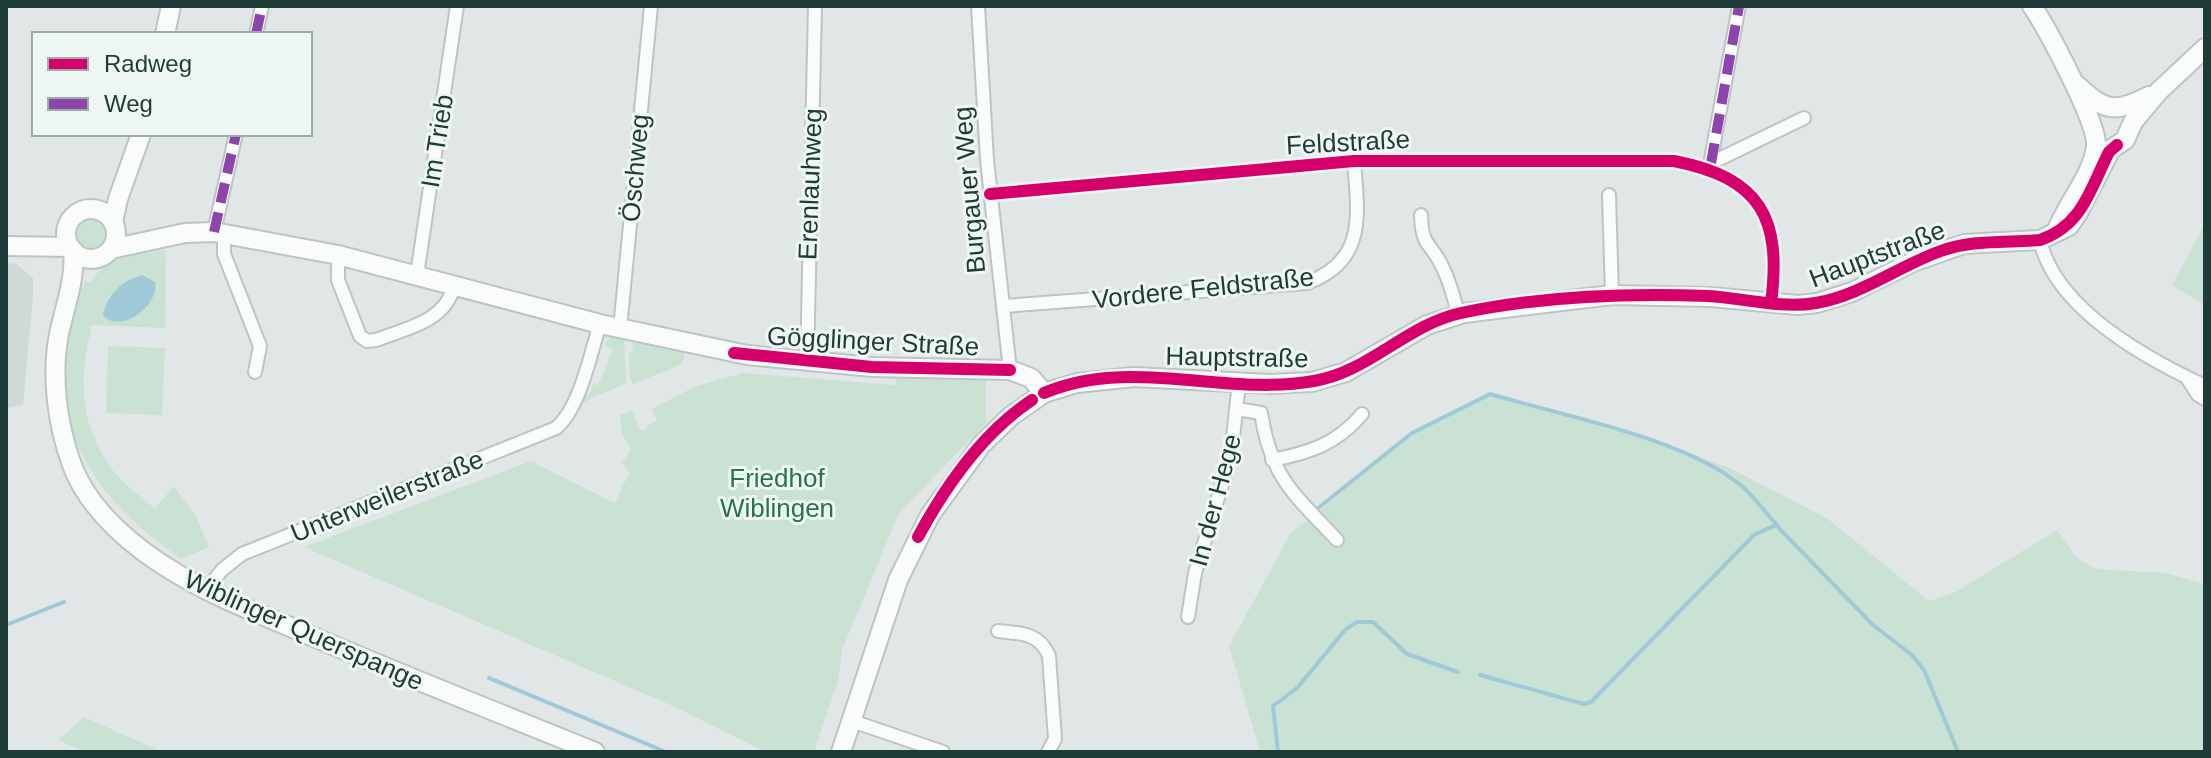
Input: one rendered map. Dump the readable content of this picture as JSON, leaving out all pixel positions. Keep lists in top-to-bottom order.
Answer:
{
  "streets": {
    "main road": ["Hauptstraße", "Gögglinger Straße", "Wiblinger Querspange"],
    "street": [
      "Im Trieb",
      "Feldstraße",
      "Öschweg",
      "Erenlauhweg",
      "Burgauer Weg",
      "Vordere Feldstraße",
      "Unterweilerstraße",
      "In der Hege"
    ]
  },
  "crossings": [
    ["Im Trieb", "Gögglinger Straße"],
    ["Feldstraße", "Burgauer Weg"],
    ["Feldstraße", "Hauptstraße"],
    ["Feldstraße", "Vordere Feldstraße"],
    ["Öschweg", "Gögglinger Straße"],
    ["Erenlauhweg", "Gögglinger Straße"],
    ["Burgauer Weg", "Vordere Feldstraße"],
    ["Burgauer Weg", "Gögglinger Straße"],
    ["Hauptstraße", "Gögglinger Straße"],
    ["Hauptstraße", "In der Hege"],
    ["Gögglinger Straße", "Unterweilerstraße"],
    ["Gögglinger Straße", "Wiblinger Querspange"],
    ["Unterweilerstraße", "Wiblinger Querspange"]
  ],
  "parks": ["Friedhof Wiblingen"],
  "legend": ["Radweg", "Weg"]
}
